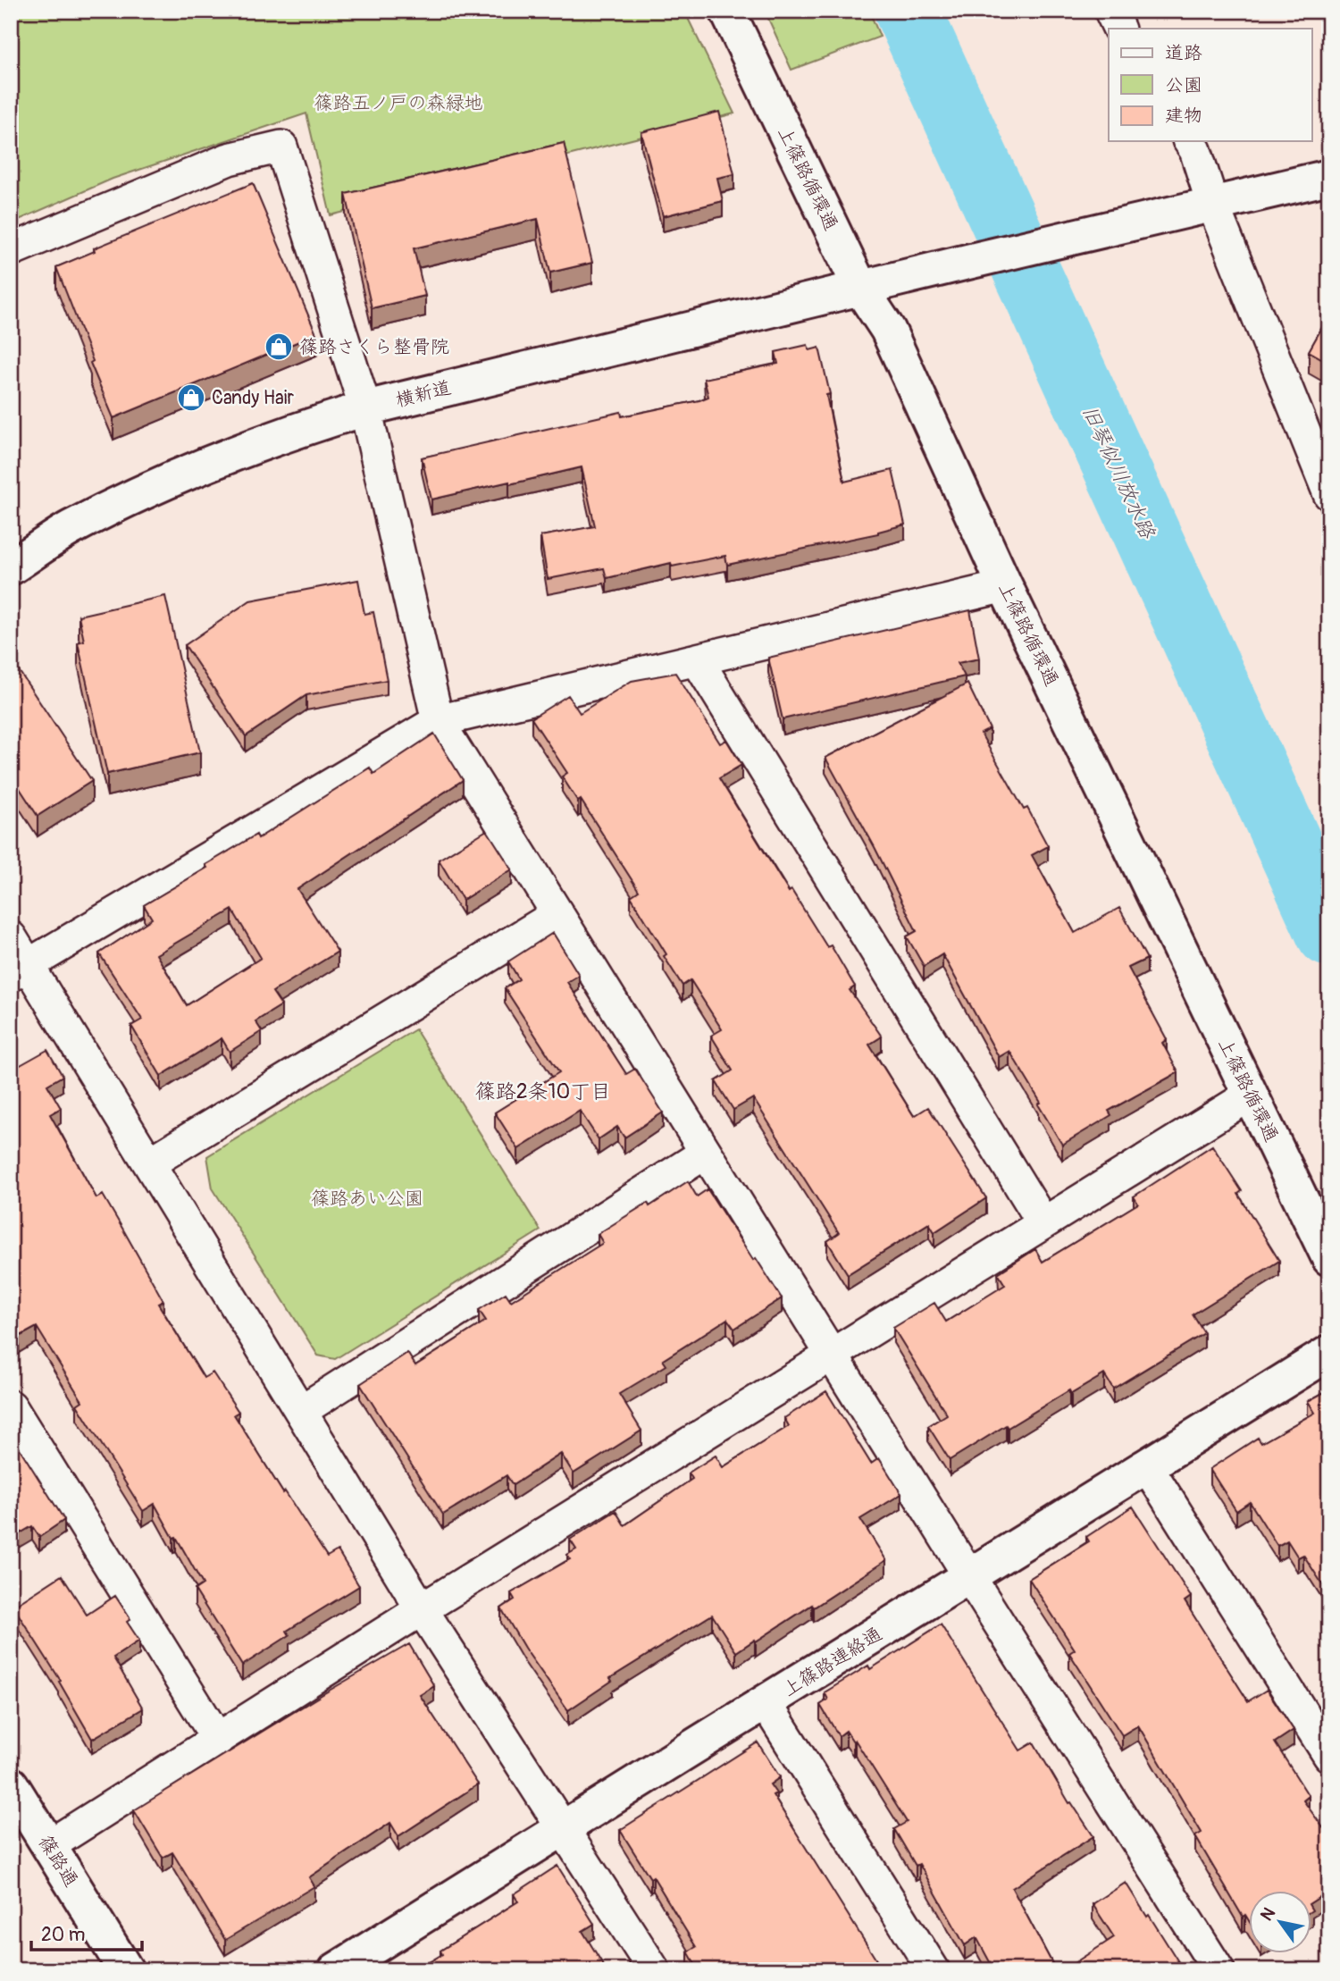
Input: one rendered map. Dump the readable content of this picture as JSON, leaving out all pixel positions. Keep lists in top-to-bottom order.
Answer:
{
  "streets": {
    "street": [
      "上篠路循環通",
      "横新道",
      "上篠路連絡通",
      "篠路通"
    ]
  },
  "crossings": [
    ["上篠路循環通", "横新道"]
  ],
  "districts": ["篠路2条10丁目"],
  "water": ["旧琴似川放水路"],
  "parks": ["篠路五ノ戸の森緑地", "篠路あい公園"],
  "places": {
    "shop": ["篠路さくら整骨院", "Candy Hair"]
  },
  "legend": ["道路", "公園", "建物"],
  "scale_bar": "20 m",
  "north": "top left"
}
